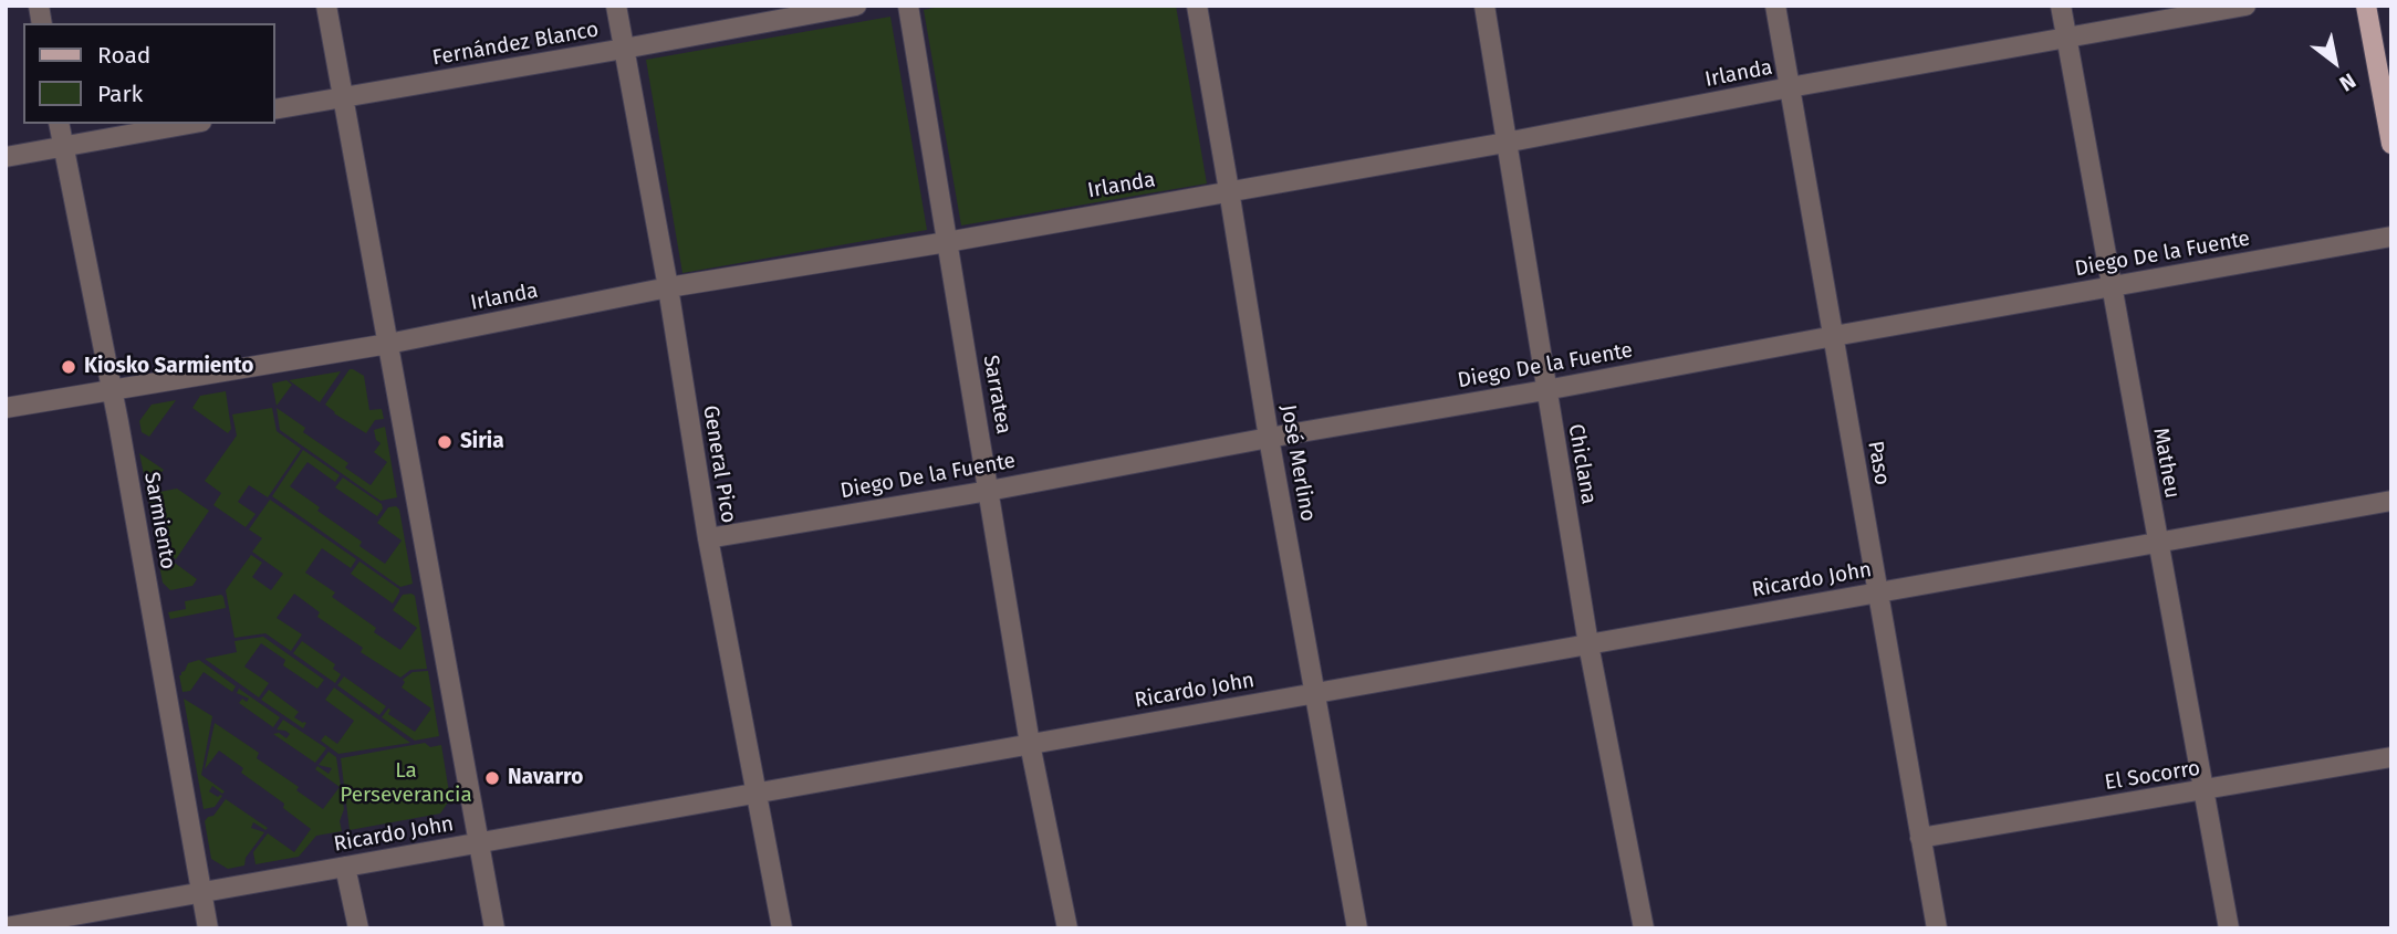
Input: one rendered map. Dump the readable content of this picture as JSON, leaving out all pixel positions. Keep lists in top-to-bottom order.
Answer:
{
  "streets": {
    "street": [
      "Fernández Blanco",
      "Irlanda",
      "Diego De la Fuente",
      "Sarratea",
      "José Merlino",
      "Paso",
      "Matheu",
      "General Pico",
      "Chiclana",
      "Sarmiento",
      "Ricardo John",
      "El Socorro"
    ]
  },
  "crossings": [
    ["Fernández Blanco", "General Pico"],
    ["Irlanda", "Sarratea"],
    ["Irlanda", "José Merlino"],
    ["Irlanda", "Paso"],
    ["Irlanda", "Matheu"],
    ["Irlanda", "General Pico"],
    ["Irlanda", "Chiclana"],
    ["Irlanda", "Sarmiento"],
    ["Diego De la Fuente", "Sarratea"],
    ["Diego De la Fuente", "José Merlino"],
    ["Diego De la Fuente", "Paso"],
    ["Diego De la Fuente", "Matheu"],
    ["Diego De la Fuente", "General Pico"],
    ["Diego De la Fuente", "Chiclana"],
    ["Sarratea", "Ricardo John"],
    ["José Merlino", "Ricardo John"],
    ["Paso", "Ricardo John"],
    ["Paso", "El Socorro"],
    ["Matheu", "Ricardo John"],
    ["Matheu", "El Socorro"],
    ["General Pico", "Ricardo John"],
    ["Chiclana", "Ricardo John"],
    ["Sarmiento", "Ricardo John"]
  ],
  "parks": ["La Perseverancia"],
  "places": ["Kiosko Sarmiento", "Siria", "Navarro"],
  "legend": ["Road", "Park"],
  "north": "bottom right"
}
